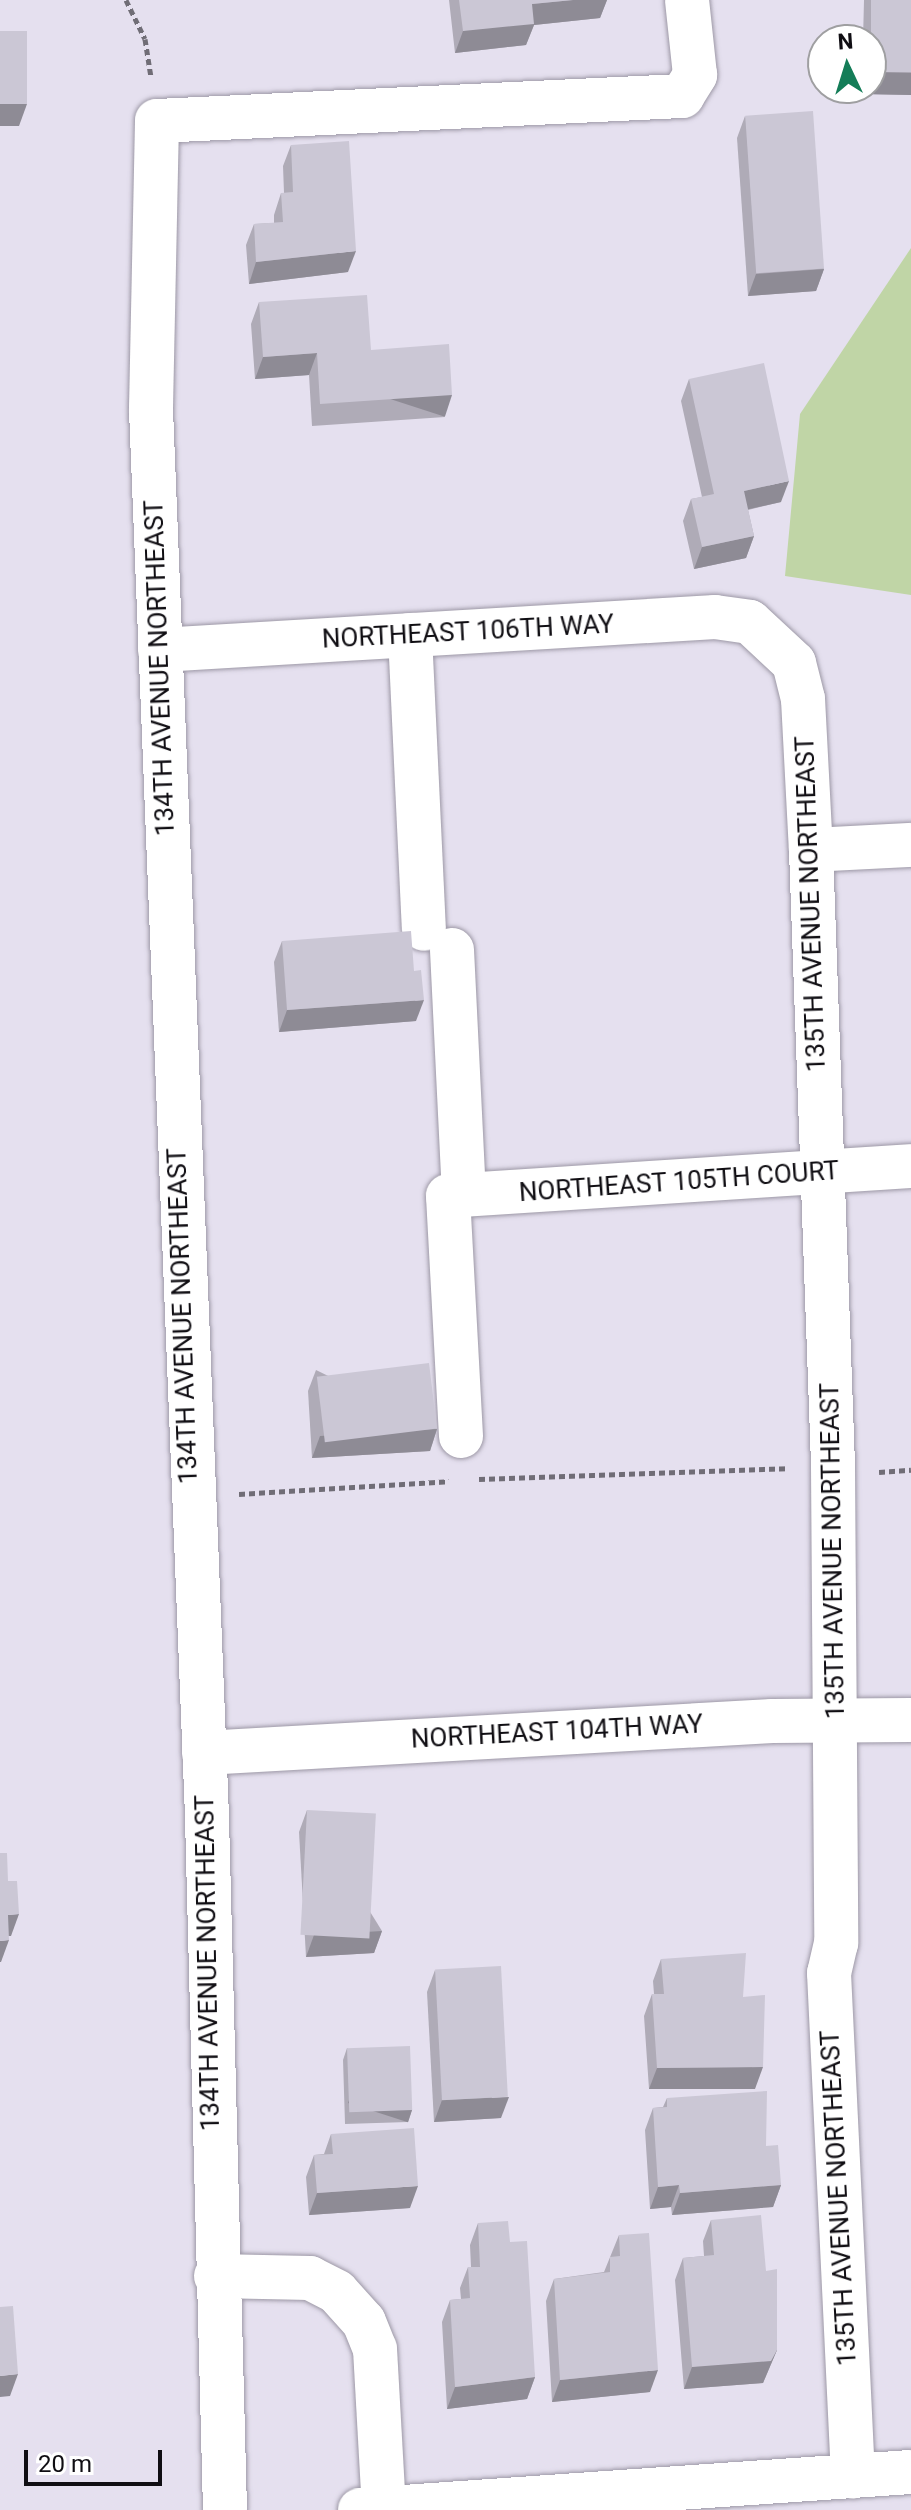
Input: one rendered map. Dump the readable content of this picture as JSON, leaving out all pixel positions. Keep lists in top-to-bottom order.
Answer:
{
  "streets": {
    "street": [
      "NORTHEAST 106TH WAY",
      "134TH AVENUE NORTHEAST",
      "135TH AVENUE NORTHEAST",
      "NORTHEAST 105TH COURT",
      "NORTHEAST 104TH WAY"
    ]
  },
  "crossings": [
    ["NORTHEAST 106TH WAY", "134TH AVENUE NORTHEAST"],
    ["NORTHEAST 106TH WAY", "135TH AVENUE NORTHEAST"],
    ["134TH AVENUE NORTHEAST", "NORTHEAST 104TH WAY"],
    ["135TH AVENUE NORTHEAST", "NORTHEAST 105TH COURT"],
    ["135TH AVENUE NORTHEAST", "NORTHEAST 104TH WAY"]
  ],
  "scale_bar": "20 m",
  "north": "top"
}
